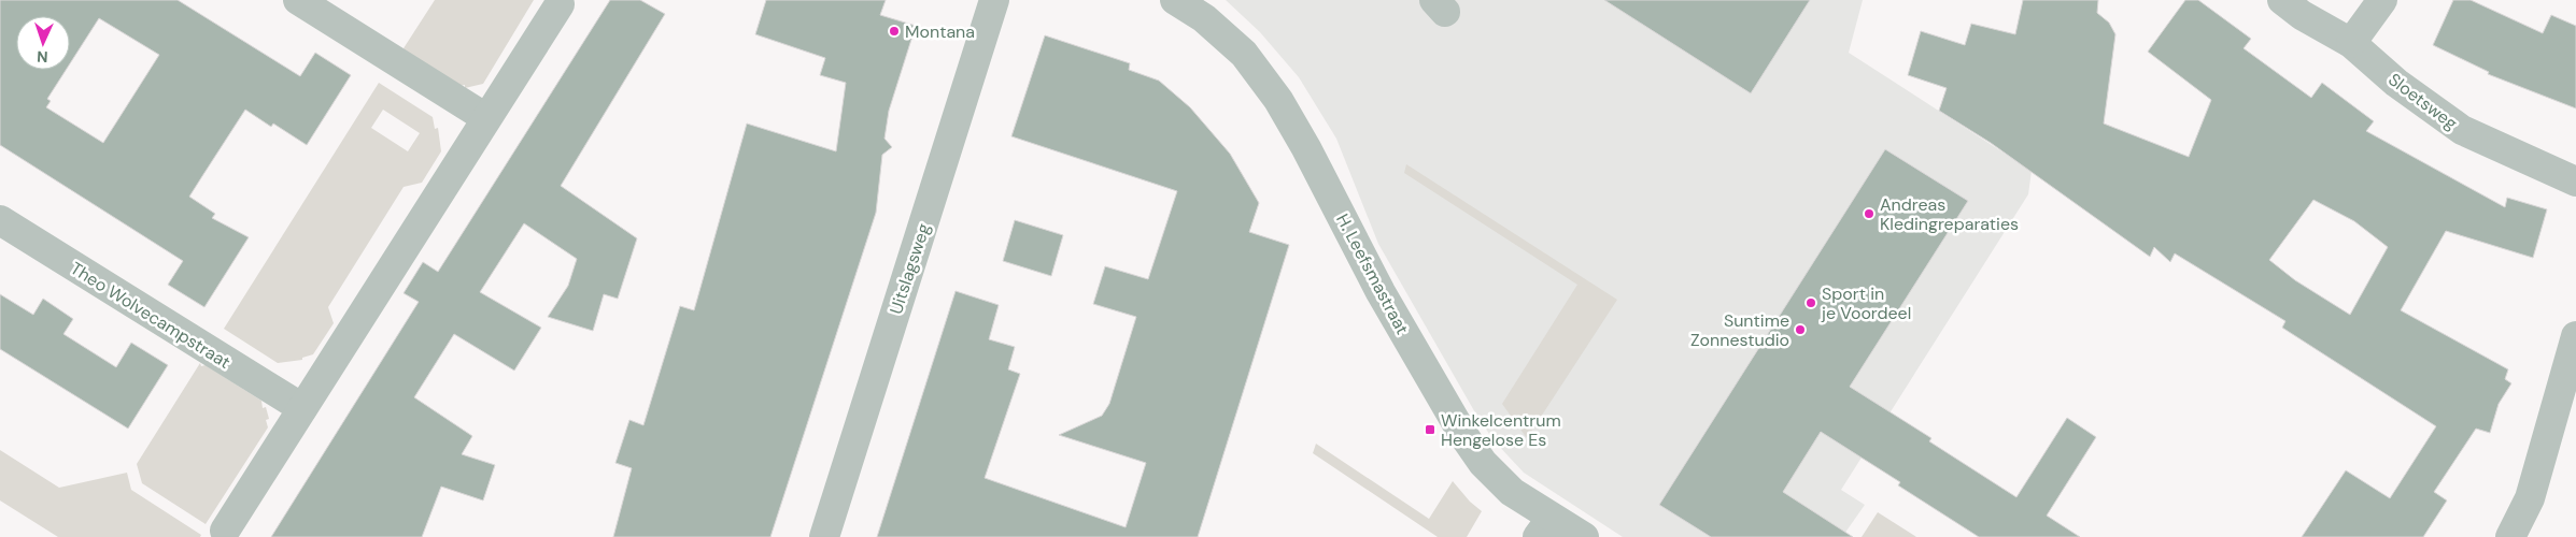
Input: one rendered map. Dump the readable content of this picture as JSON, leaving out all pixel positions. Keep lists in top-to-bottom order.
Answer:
{
  "streets": {
    "street": [
      "Sloetsweg",
      "Uitslagsweg",
      "H. Leefsmastraat",
      "Theo Wolvecampstraat"
    ]
  },
  "places": {
    "other": [
      "Montana",
      "Andreas Kledingreparaties",
      "Sport in je Voordeel",
      "Suntime Zonnestudio"
    ],
    "transit": ["Winkelcentrum Hengelose Es"]
  },
  "north": "bottom"
}
